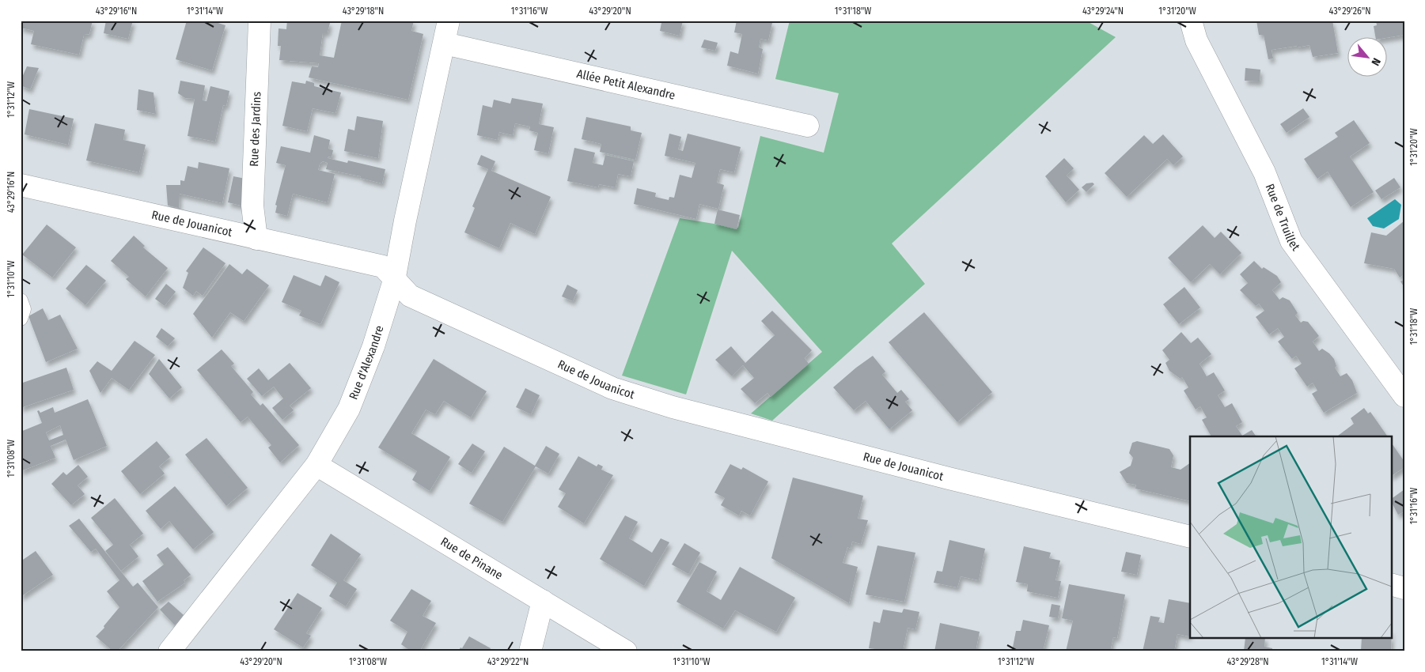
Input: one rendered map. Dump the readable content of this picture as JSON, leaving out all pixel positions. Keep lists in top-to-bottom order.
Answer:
{
  "streets": {
    "street": [
      "Allée Petit Alexandre",
      "Rue des Jardins",
      "Rue de Truillet",
      "Rue de Jouanicot",
      "Rue d'Alexandre",
      "Rue de Pinane"
    ]
  },
  "crossings": [
    ["Allée Petit Alexandre", "Rue d'Alexandre"],
    ["Rue des Jardins", "Rue de Jouanicot"],
    ["Rue de Jouanicot", "Rue d'Alexandre"],
    ["Rue d'Alexandre", "Rue de Pinane"]
  ],
  "north": "bottom right",
  "coordinates": [
    "43°29'16\"N",
    "1°31'14\"W",
    "43°29'18\"N",
    "1°31'16\"W",
    "43°29'20\"N",
    "1°31'18\"W",
    "43°29'24\"N",
    "1°31'20\"W",
    "43°29'26\"N",
    "1°31'12\"W",
    "1°31'10\"W",
    "1°31'08\"W",
    "43°29'22\"N",
    "43°29'28\"N"
  ]
}
